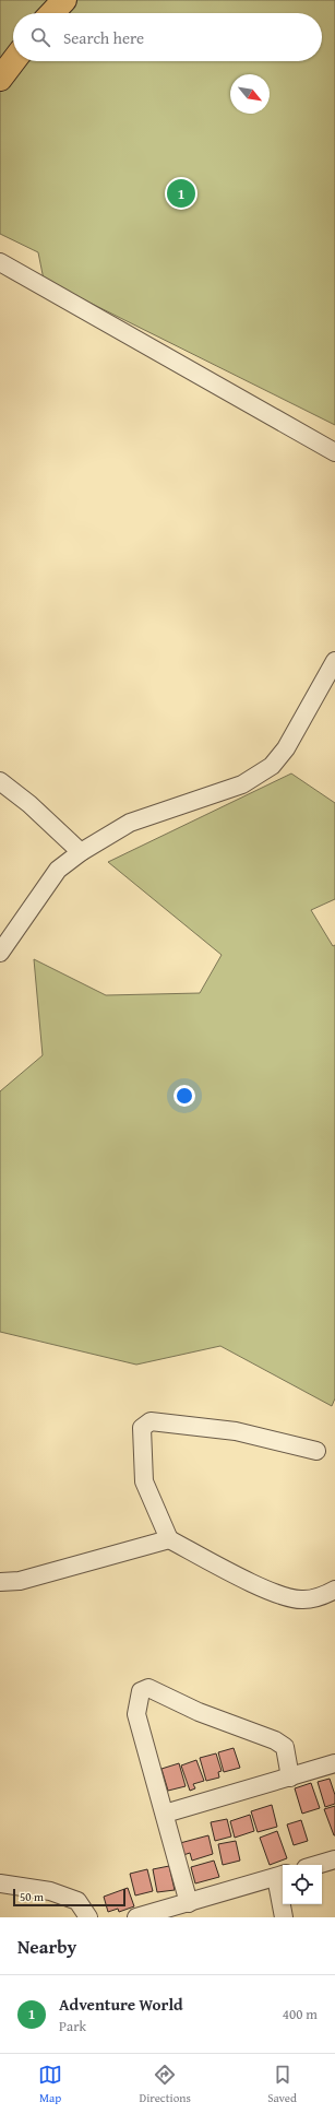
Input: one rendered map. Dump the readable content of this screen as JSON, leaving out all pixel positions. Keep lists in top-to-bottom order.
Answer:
{
  "scale_bar": "50 m",
  "north": "bottom right",
  "page": {
    "search": "Search here",
    "pins": "1",
    "scale": "50 m",
    "heading": "Nearby",
    "list": [
      {
        "mark": "1",
        "name": "Adventure World",
        "note": "Park",
        "value": "400 m"
      }
    ],
    "nav": ["Map", "Directions", "Saved"]
  }
}
